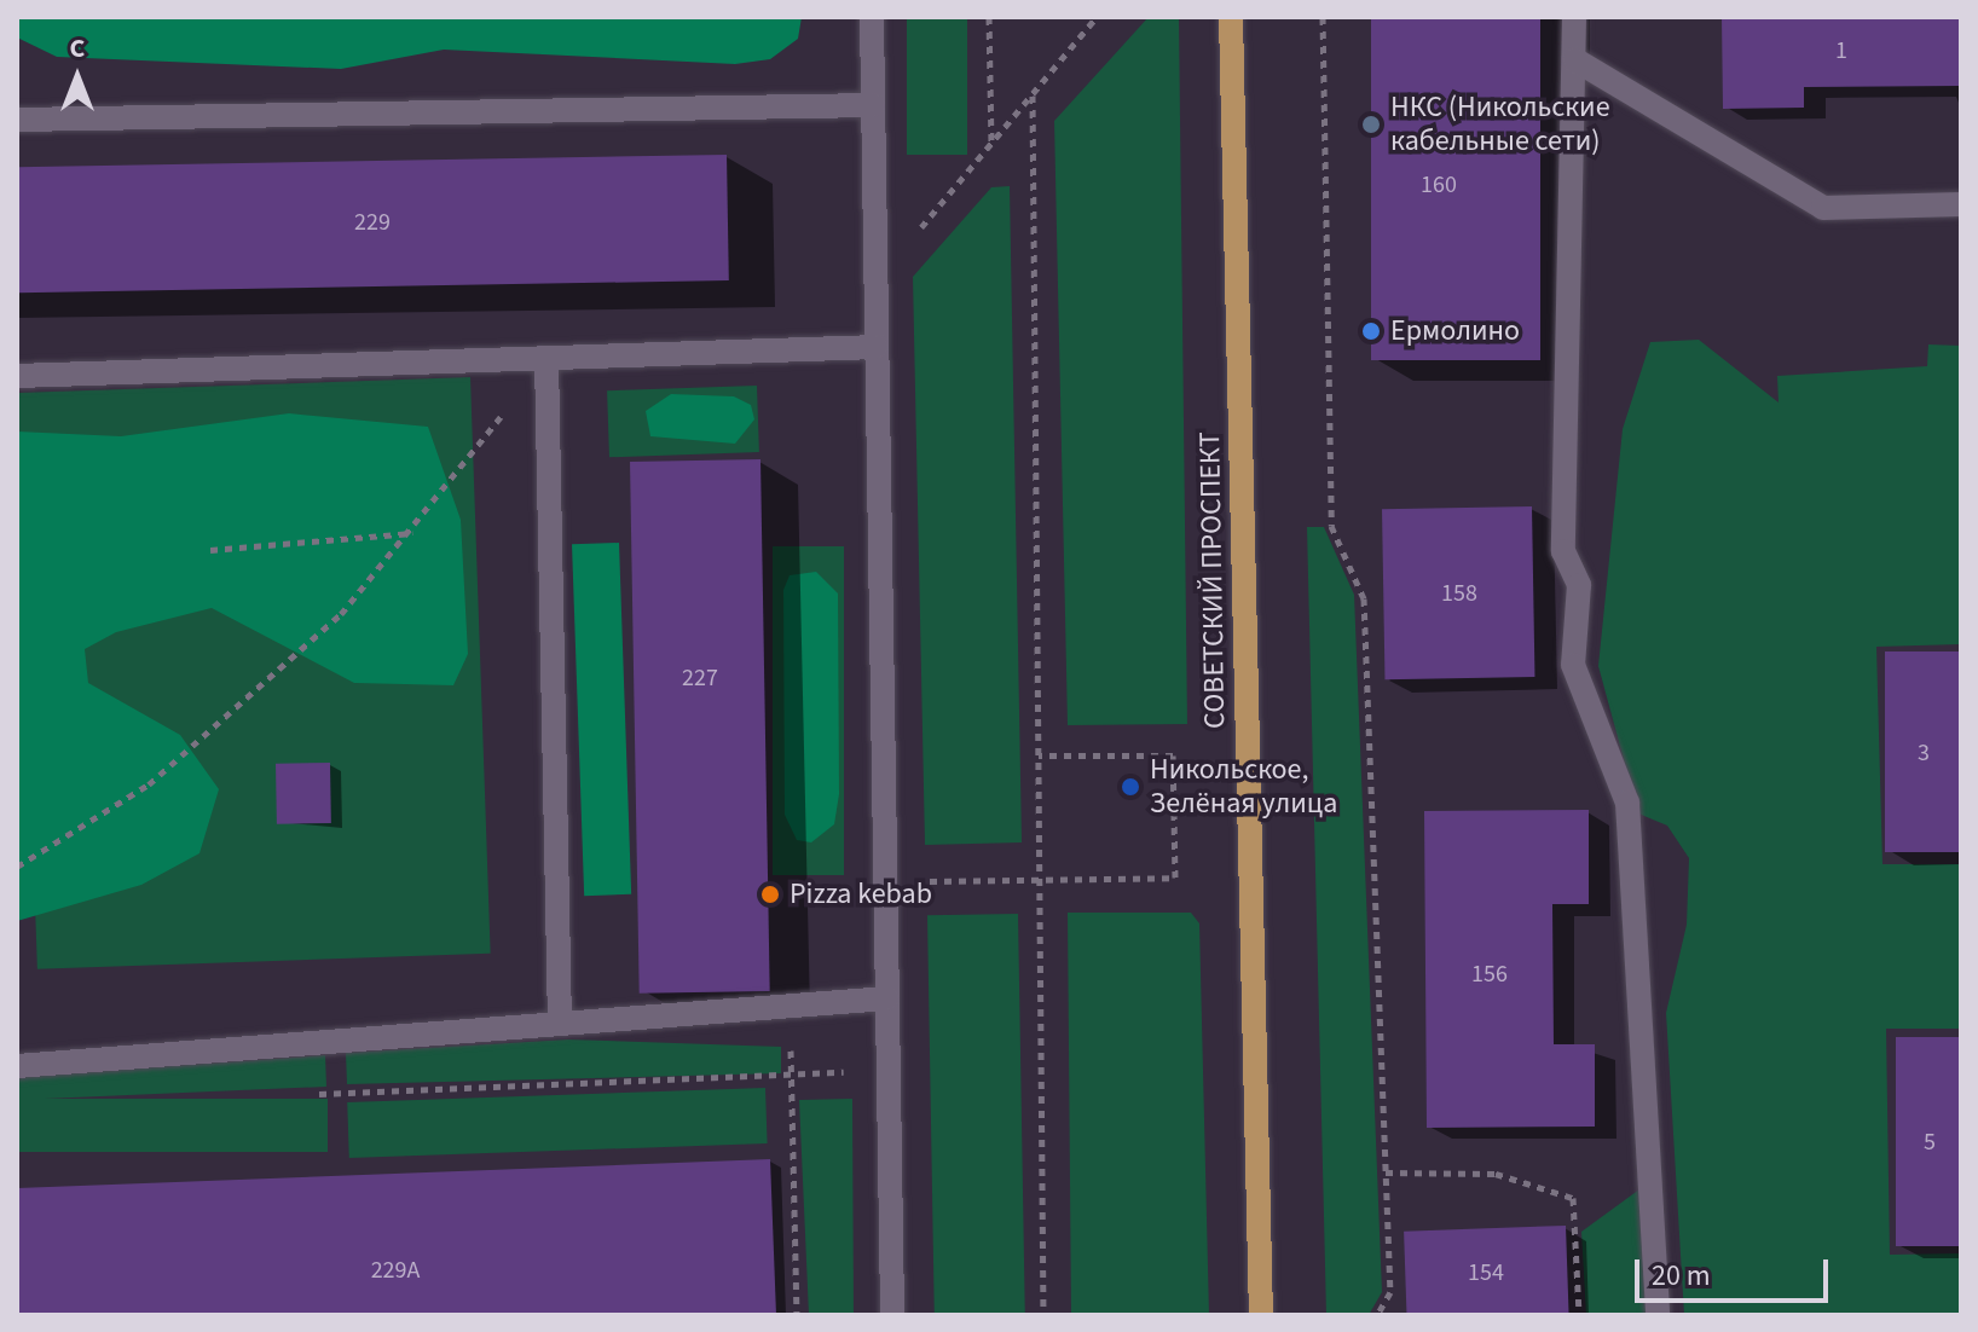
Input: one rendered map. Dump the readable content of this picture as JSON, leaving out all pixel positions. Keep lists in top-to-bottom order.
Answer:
{
  "streets": {
    "main road": ["СОВЕТСКИЙ ПРОСПЕКТ"]
  },
  "places": [
    "НКС (Никольские кабельные сети)",
    "Ермолино",
    "Никольское, Зелёная улица",
    "Pizza kebab"
  ],
  "house_numbers": [
    "1",
    "160",
    "229",
    "158",
    "227",
    "3",
    "156",
    "5",
    "229А",
    "154"
  ],
  "scale_bar": "20 m",
  "north": "top"
}
